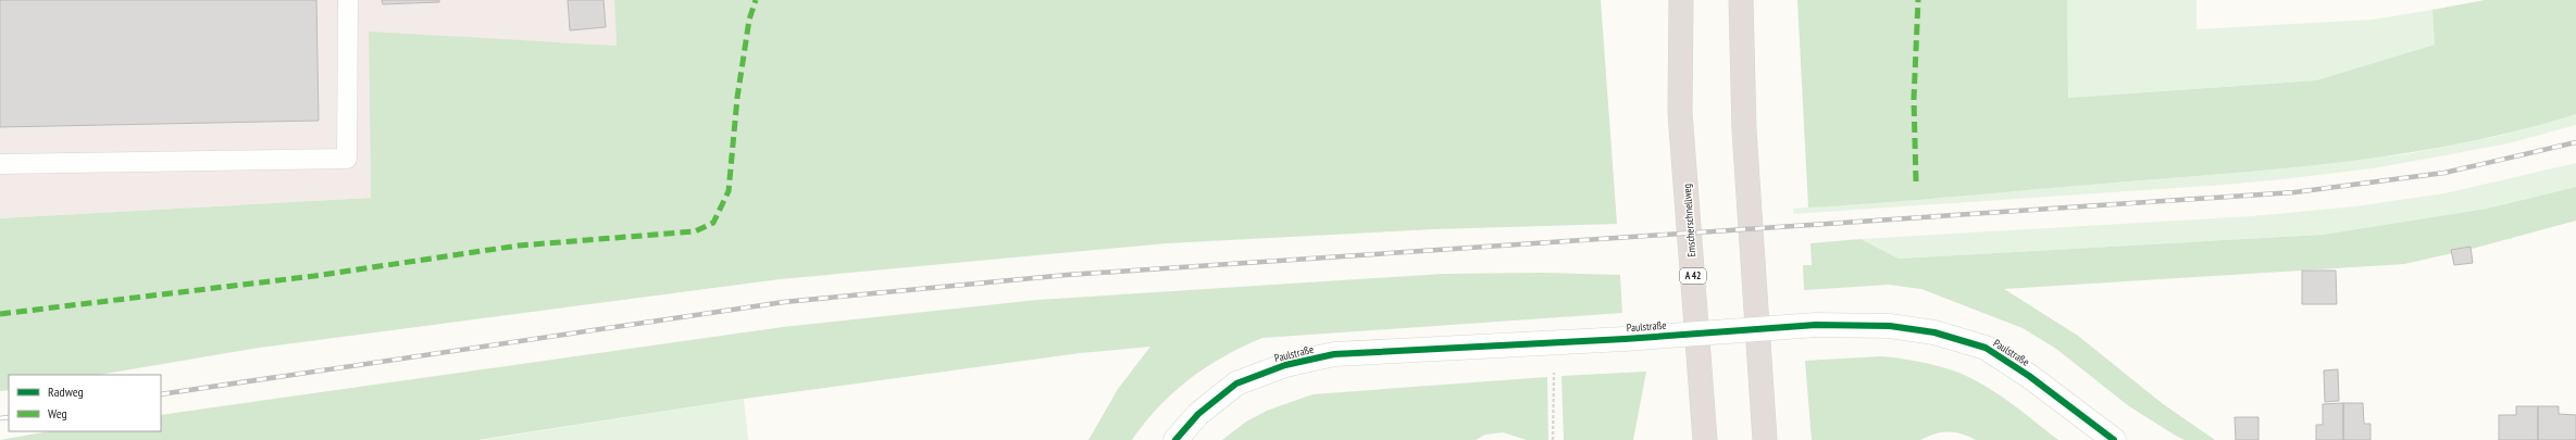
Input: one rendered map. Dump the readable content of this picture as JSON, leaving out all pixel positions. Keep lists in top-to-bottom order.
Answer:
{
  "streets": {
    "highway": ["Emscherschnellweg", "A 42"],
    "street": ["Paulstraße"]
  },
  "legend": ["Radweg", "Weg"]
}
